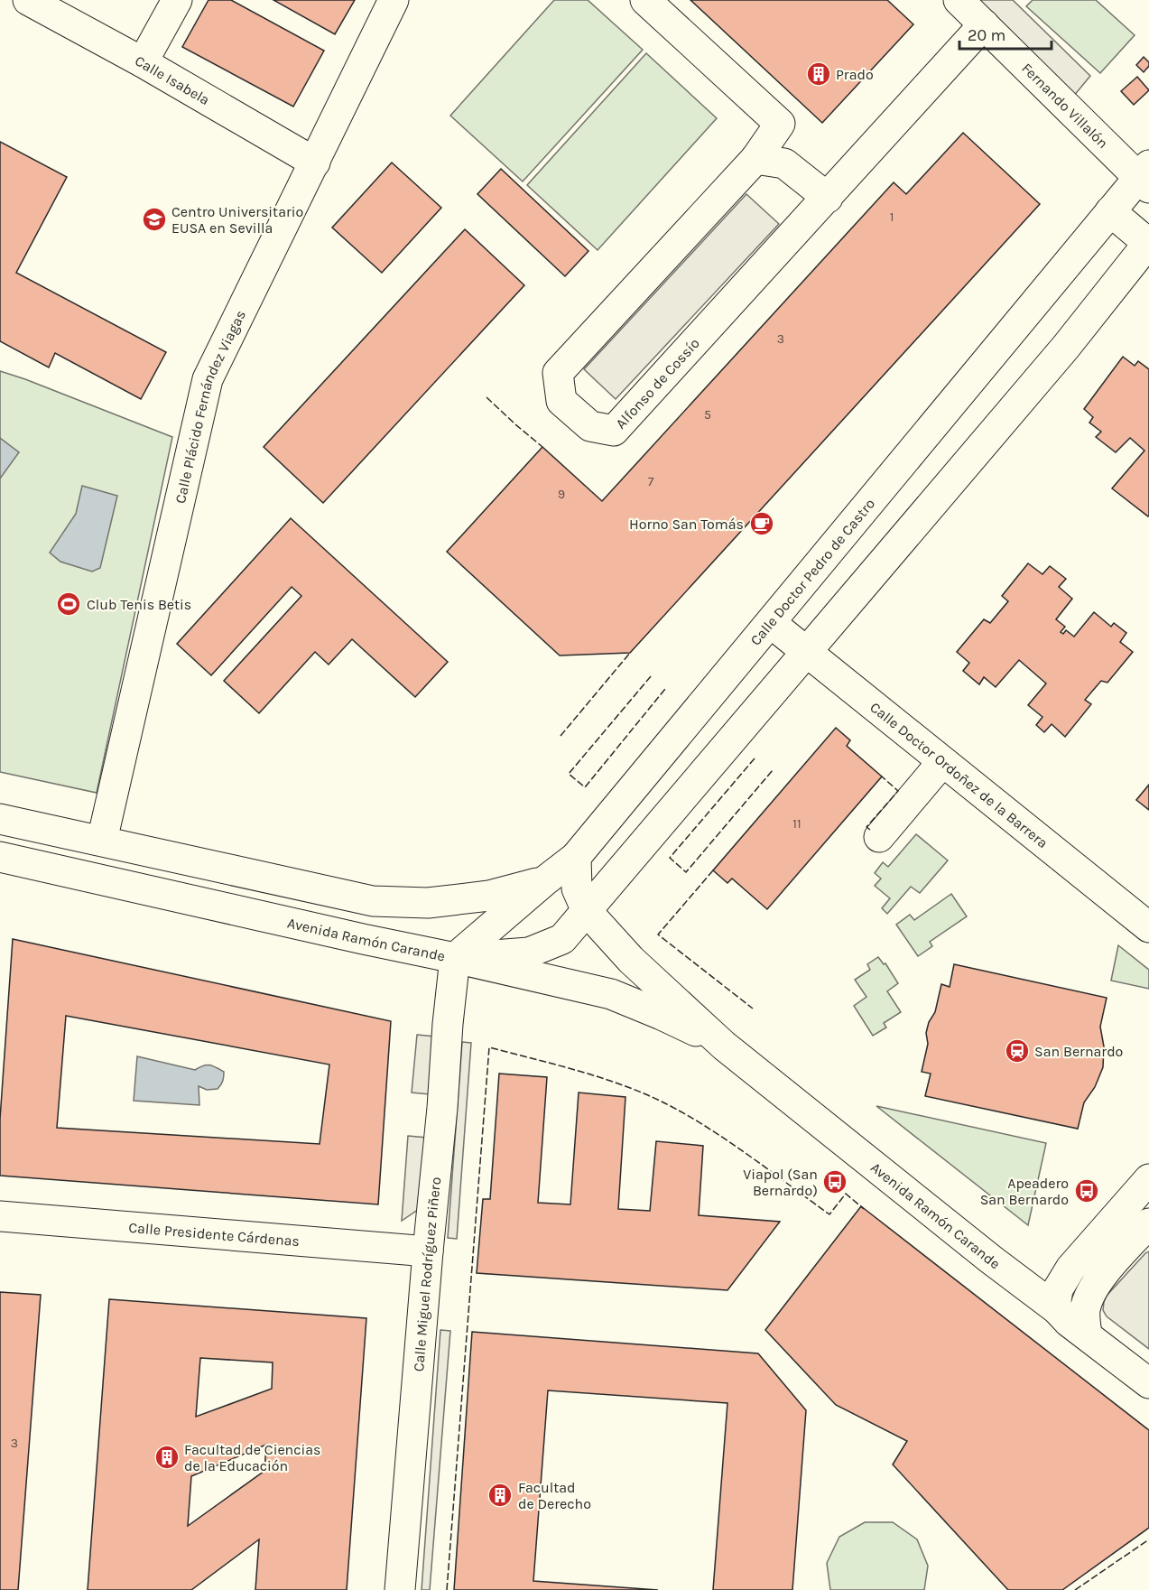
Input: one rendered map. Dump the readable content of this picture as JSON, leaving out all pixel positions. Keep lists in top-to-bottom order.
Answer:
{
  "streets": {
    "main road": [
      "Calle Isabela",
      "Fernando Villalón",
      "Alfonso de Cossío",
      "Calle Plácido Fernández Viagas",
      "Calle Doctor Pedro de Castro",
      "Calle Doctor Ordoñez de la Barrera",
      "Avenida Ramón Carande",
      "Calle Presidente Cárdenas",
      "Calle Miguel Rodríguez Piñero"
    ]
  },
  "crossings": [
    ["Calle Isabela", "Calle Plácido Fernández Viagas"],
    ["Fernando Villalón", "Alfonso de Cossío"],
    ["Fernando Villalón", "Calle Doctor Pedro de Castro"],
    ["Calle Doctor Pedro de Castro", "Calle Doctor Ordoñez de la Barrera"],
    ["Calle Doctor Pedro de Castro", "Avenida Ramón Carande"],
    ["Calle Doctor Pedro de Castro", "Calle Miguel Rodríguez Piñero"],
    ["Avenida Ramón Carande", "Calle Miguel Rodríguez Piñero"],
    ["Calle Presidente Cárdenas", "Calle Miguel Rodríguez Piñero"]
  ],
  "places": {
    "building": ["Prado", "Facultad de Ciencias de la Educación", "Facultad de Derecho"],
    "school or university": ["Centro Universitario EUSA en Sevilla"],
    "cafe": ["Horno San Tomás"],
    "sports": ["Club Tenis Betis"],
    "station": ["San Bernardo"],
    "bus stop": ["Viapol (San Bernardo)", "Apeadero San Bernardo"]
  },
  "house_numbers": [
    "1",
    "3",
    "5",
    "7",
    "9",
    "11",
    "3"
  ],
  "scale_bar": "20 m"
}
